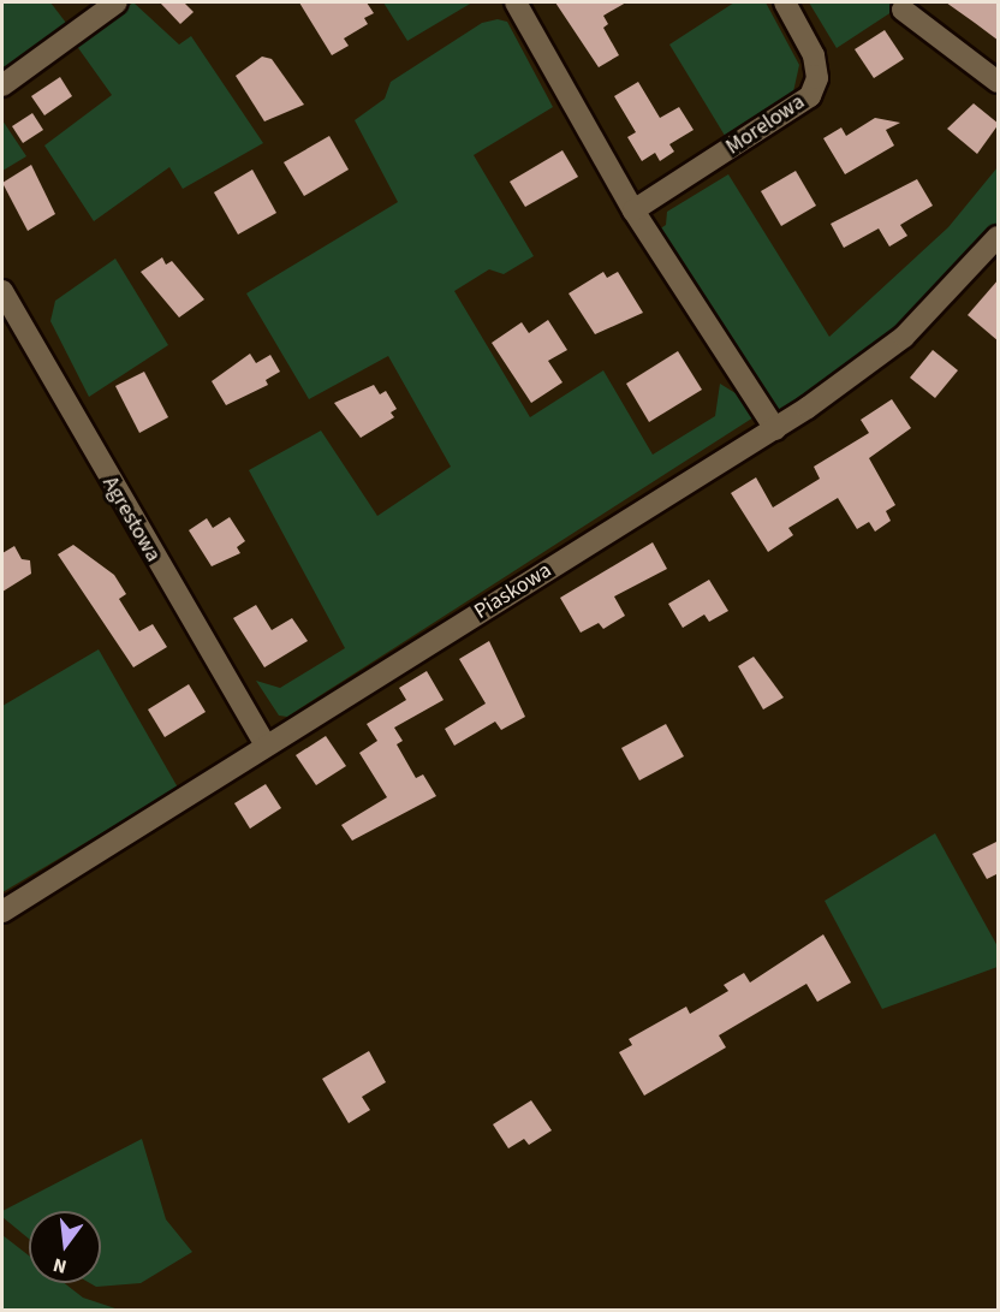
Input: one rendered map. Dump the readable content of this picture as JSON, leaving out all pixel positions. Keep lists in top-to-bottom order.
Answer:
{
  "streets": {
    "street": ["Morelowa", "Agrestowa", "Piaskowa"]
  },
  "crossings": [
    ["Agrestowa", "Piaskowa"]
  ],
  "north": "bottom"
}
